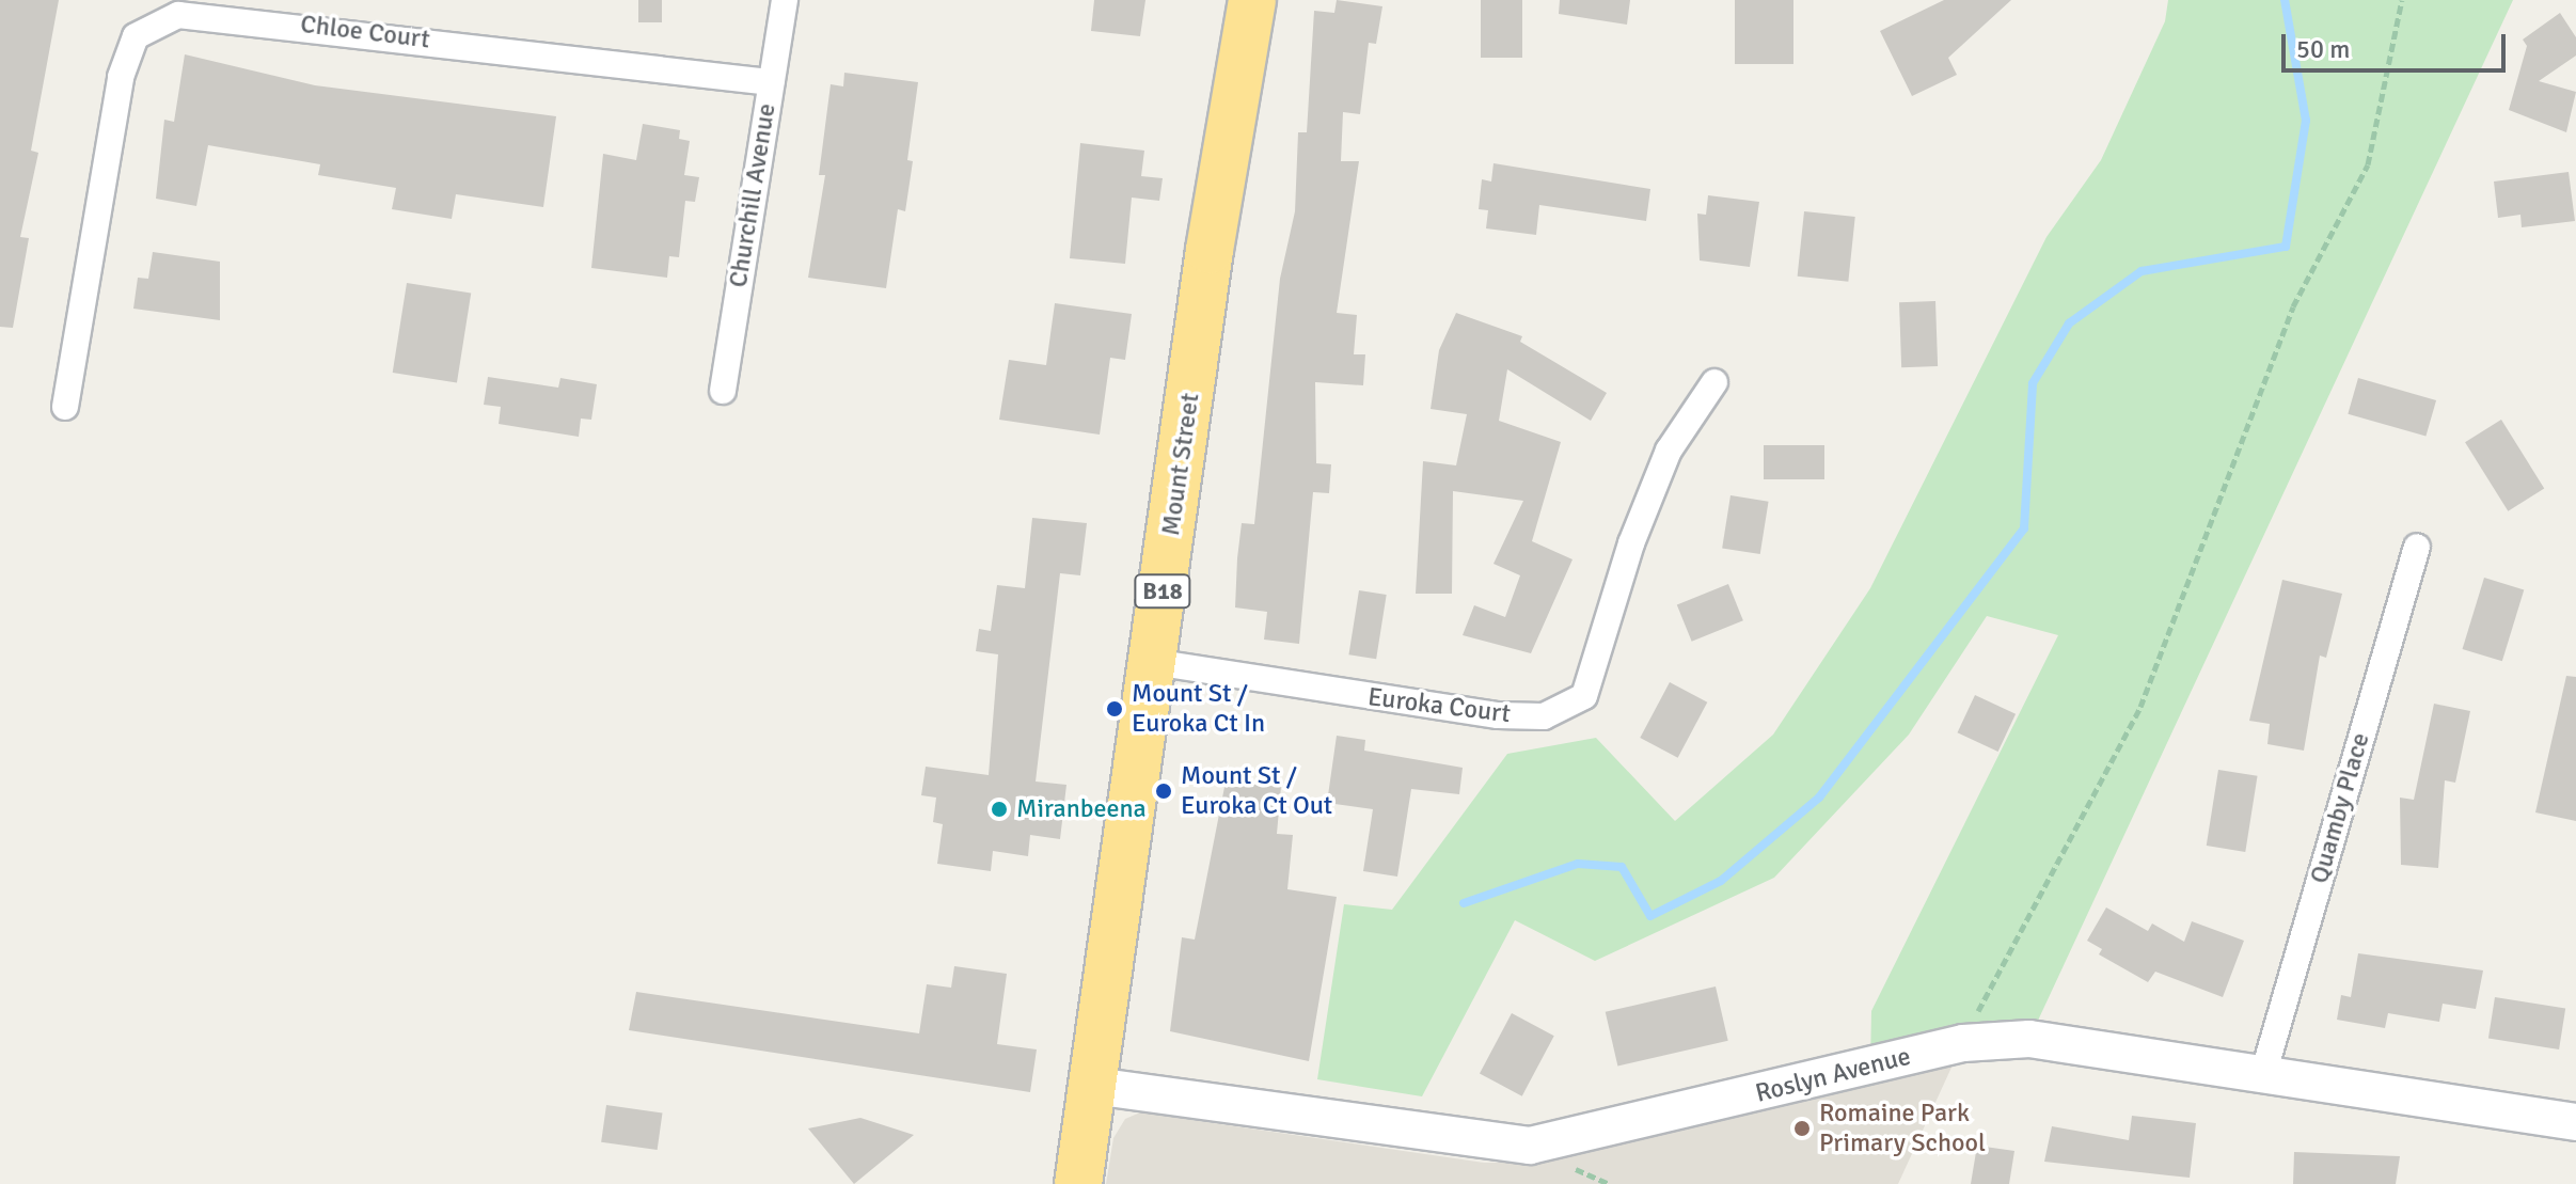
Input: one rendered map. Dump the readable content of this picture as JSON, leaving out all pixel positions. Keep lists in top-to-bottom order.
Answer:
{
  "streets": {
    "highway": ["Mount Street", "B18"],
    "street": [
      "Chloe Court",
      "Churchill Avenue",
      "Euroka Court",
      "Quamby Place",
      "Roslyn Avenue"
    ]
  },
  "crossings": [
    ["Chloe Court", "Churchill Avenue"],
    ["Mount Street", "Euroka Court"],
    ["Mount Street", "Roslyn Avenue"],
    ["Quamby Place", "Roslyn Avenue"]
  ],
  "places": [
    "Mount St / Euroka Ct In",
    "Mount St / Euroka Ct Out",
    "Miranbeena",
    "Romaine Park Primary School"
  ],
  "scale_bar": "50 m"
}
